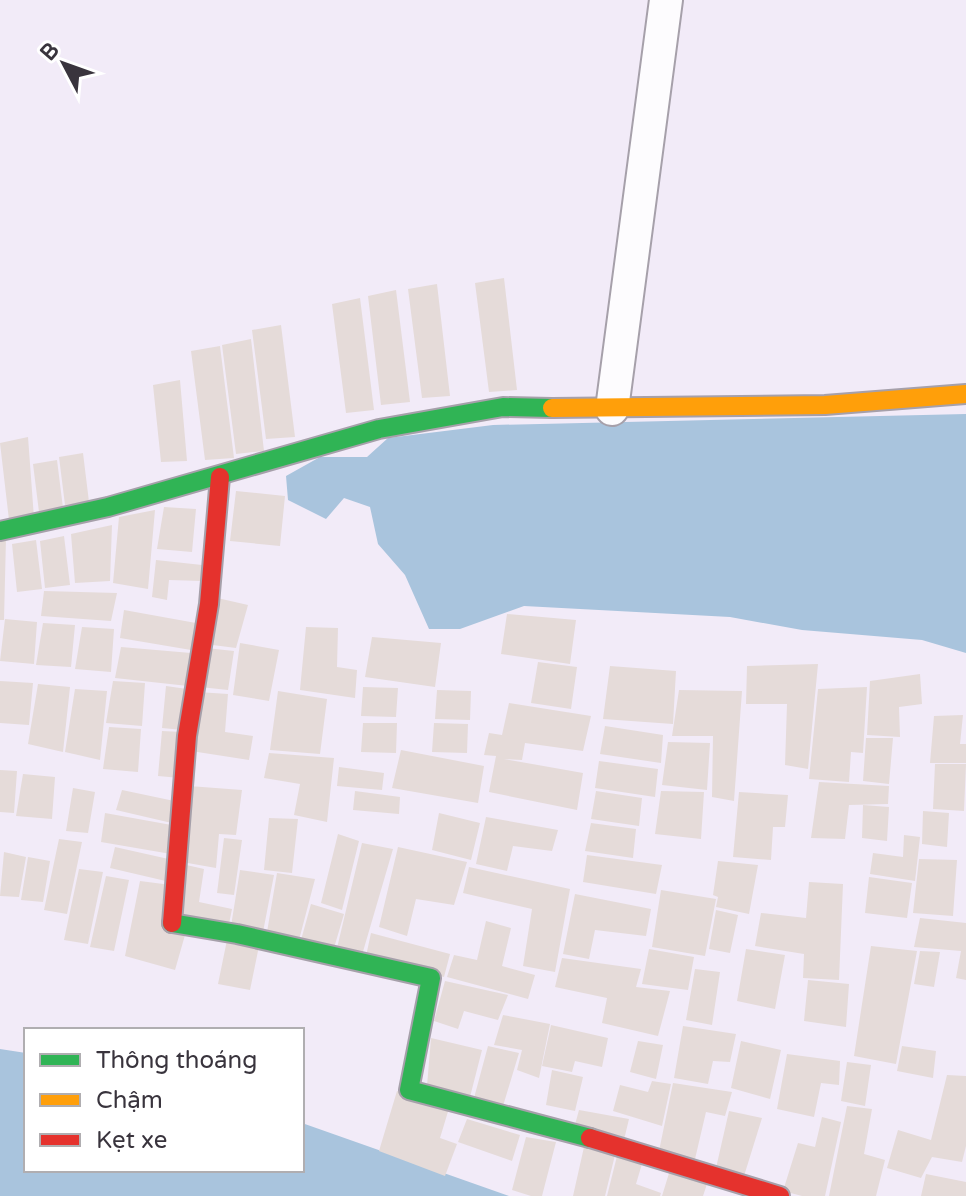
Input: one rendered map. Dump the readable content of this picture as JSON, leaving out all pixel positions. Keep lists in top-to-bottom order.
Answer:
{
  "legend": ["Thông thoáng", "Chậm", "Kẹt xe"],
  "north": "top left"
}
